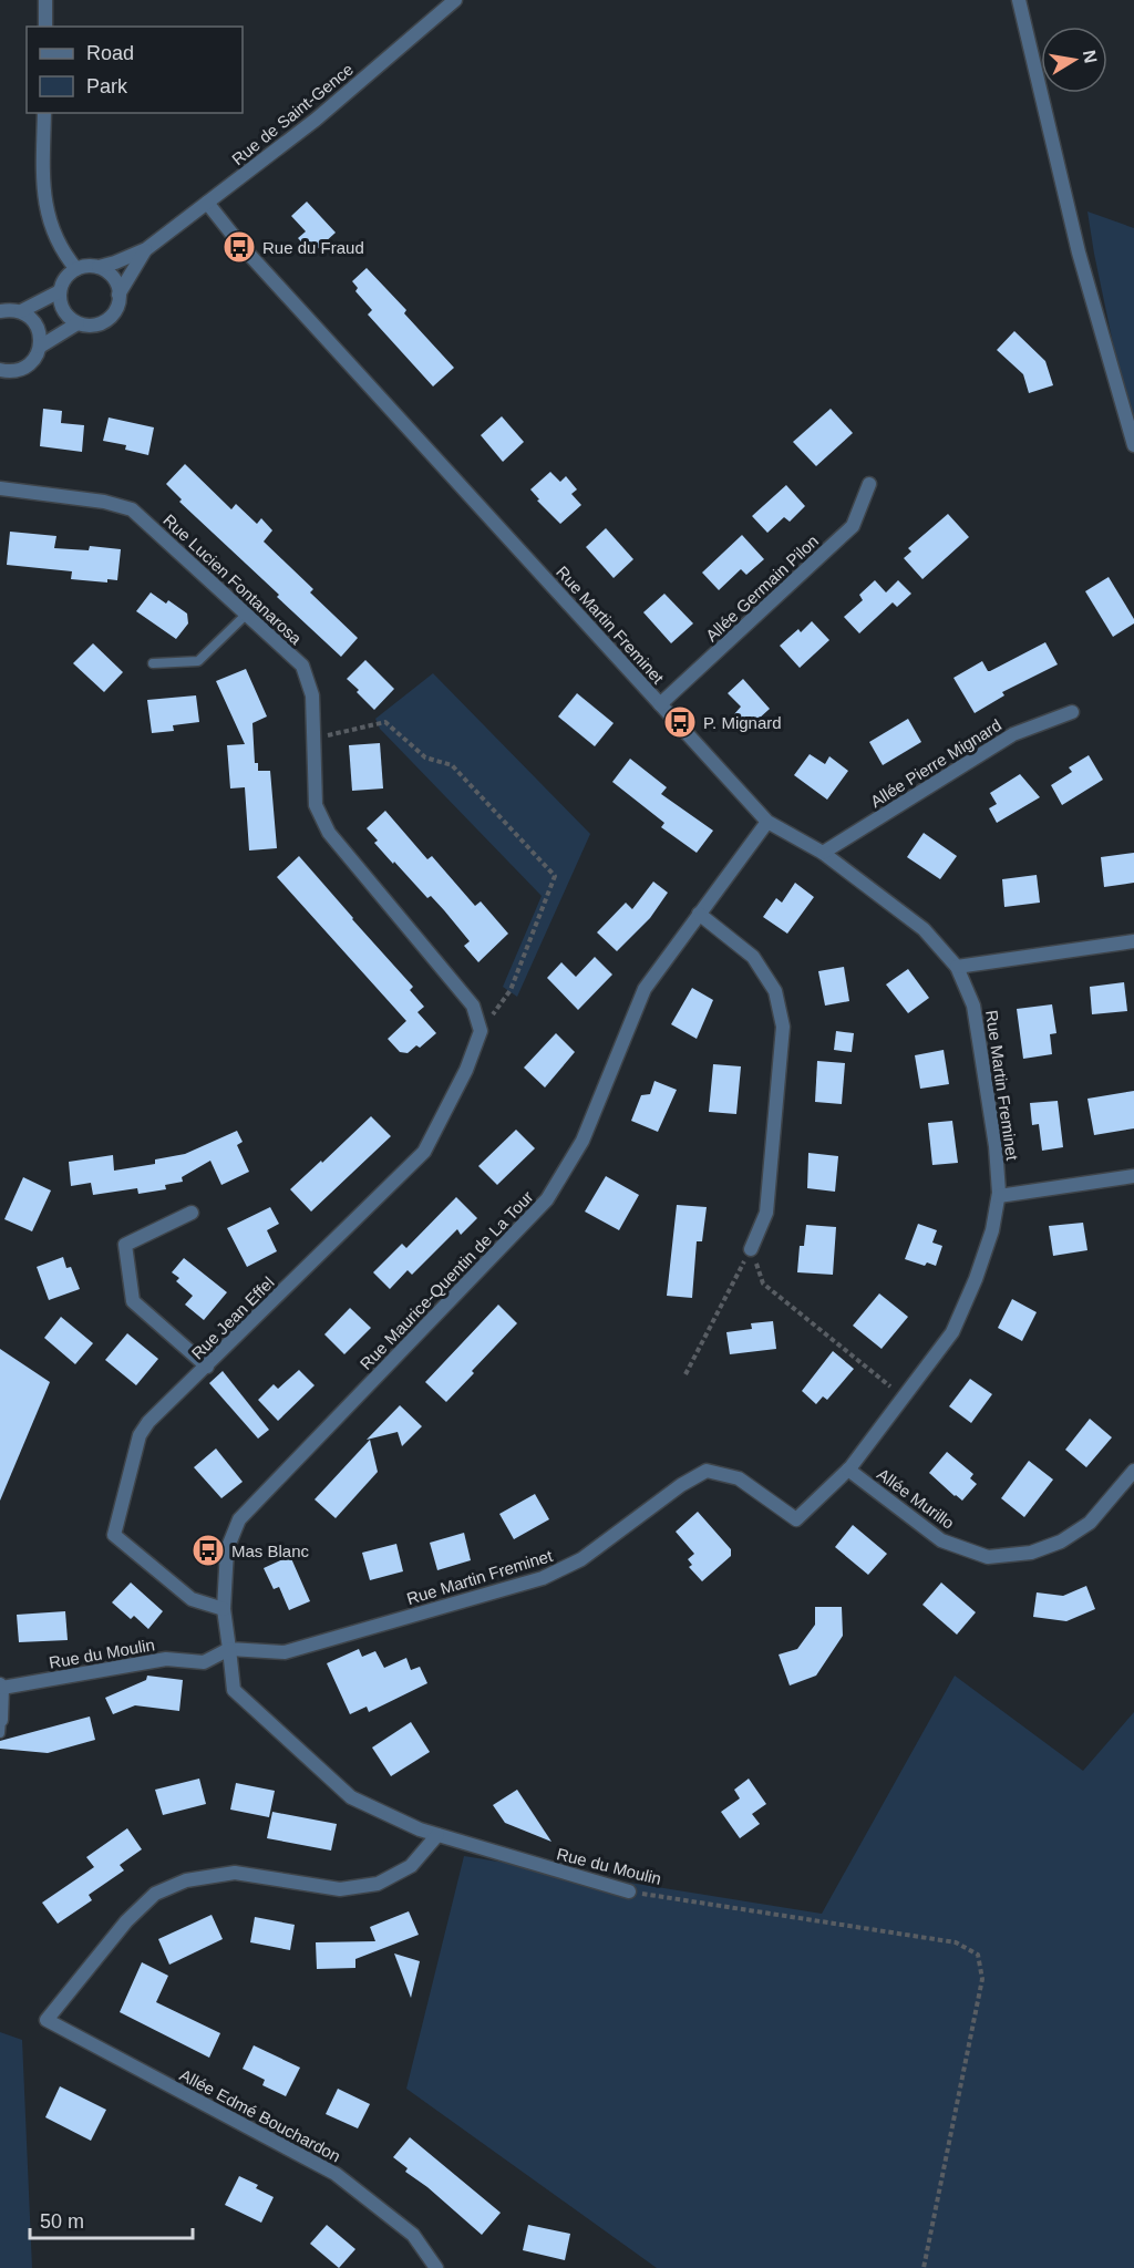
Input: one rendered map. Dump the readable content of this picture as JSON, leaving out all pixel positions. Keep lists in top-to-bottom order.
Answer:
{
  "streets": {
    "street": [
      "Rue de Saint-Gence",
      "Rue Lucien Fontanarosa",
      "Allée Germain Pilon",
      "Rue Martin Freminet",
      "Allée Pierre Mignard",
      "Rue Maurice-Quentin de La Tour",
      "Rue Jean Effel",
      "Allée Murillo",
      "Rue du Moulin",
      "Allée Edmé Bouchardon"
    ]
  },
  "crossings": [
    ["Rue de Saint-Gence", "Rue Martin Freminet"],
    ["Rue Lucien Fontanarosa", "Rue Jean Effel"],
    ["Allée Germain Pilon", "Rue Martin Freminet"],
    ["Rue Martin Freminet", "Allée Pierre Mignard"],
    ["Rue Martin Freminet", "Rue Maurice-Quentin de La Tour"],
    ["Rue Martin Freminet", "Allée Murillo"],
    ["Rue Martin Freminet", "Rue du Moulin"],
    ["Rue Maurice-Quentin de La Tour", "Rue Jean Effel"],
    ["Rue Maurice-Quentin de La Tour", "Rue du Moulin"],
    ["Rue du Moulin", "Allée Edmé Bouchardon"]
  ],
  "places": {
    "bus stop": ["Rue du Fraud", "P. Mignard", "Mas Blanc"]
  },
  "legend": ["Road", "Park"],
  "scale_bar": "50 m",
  "north": "right"
}
